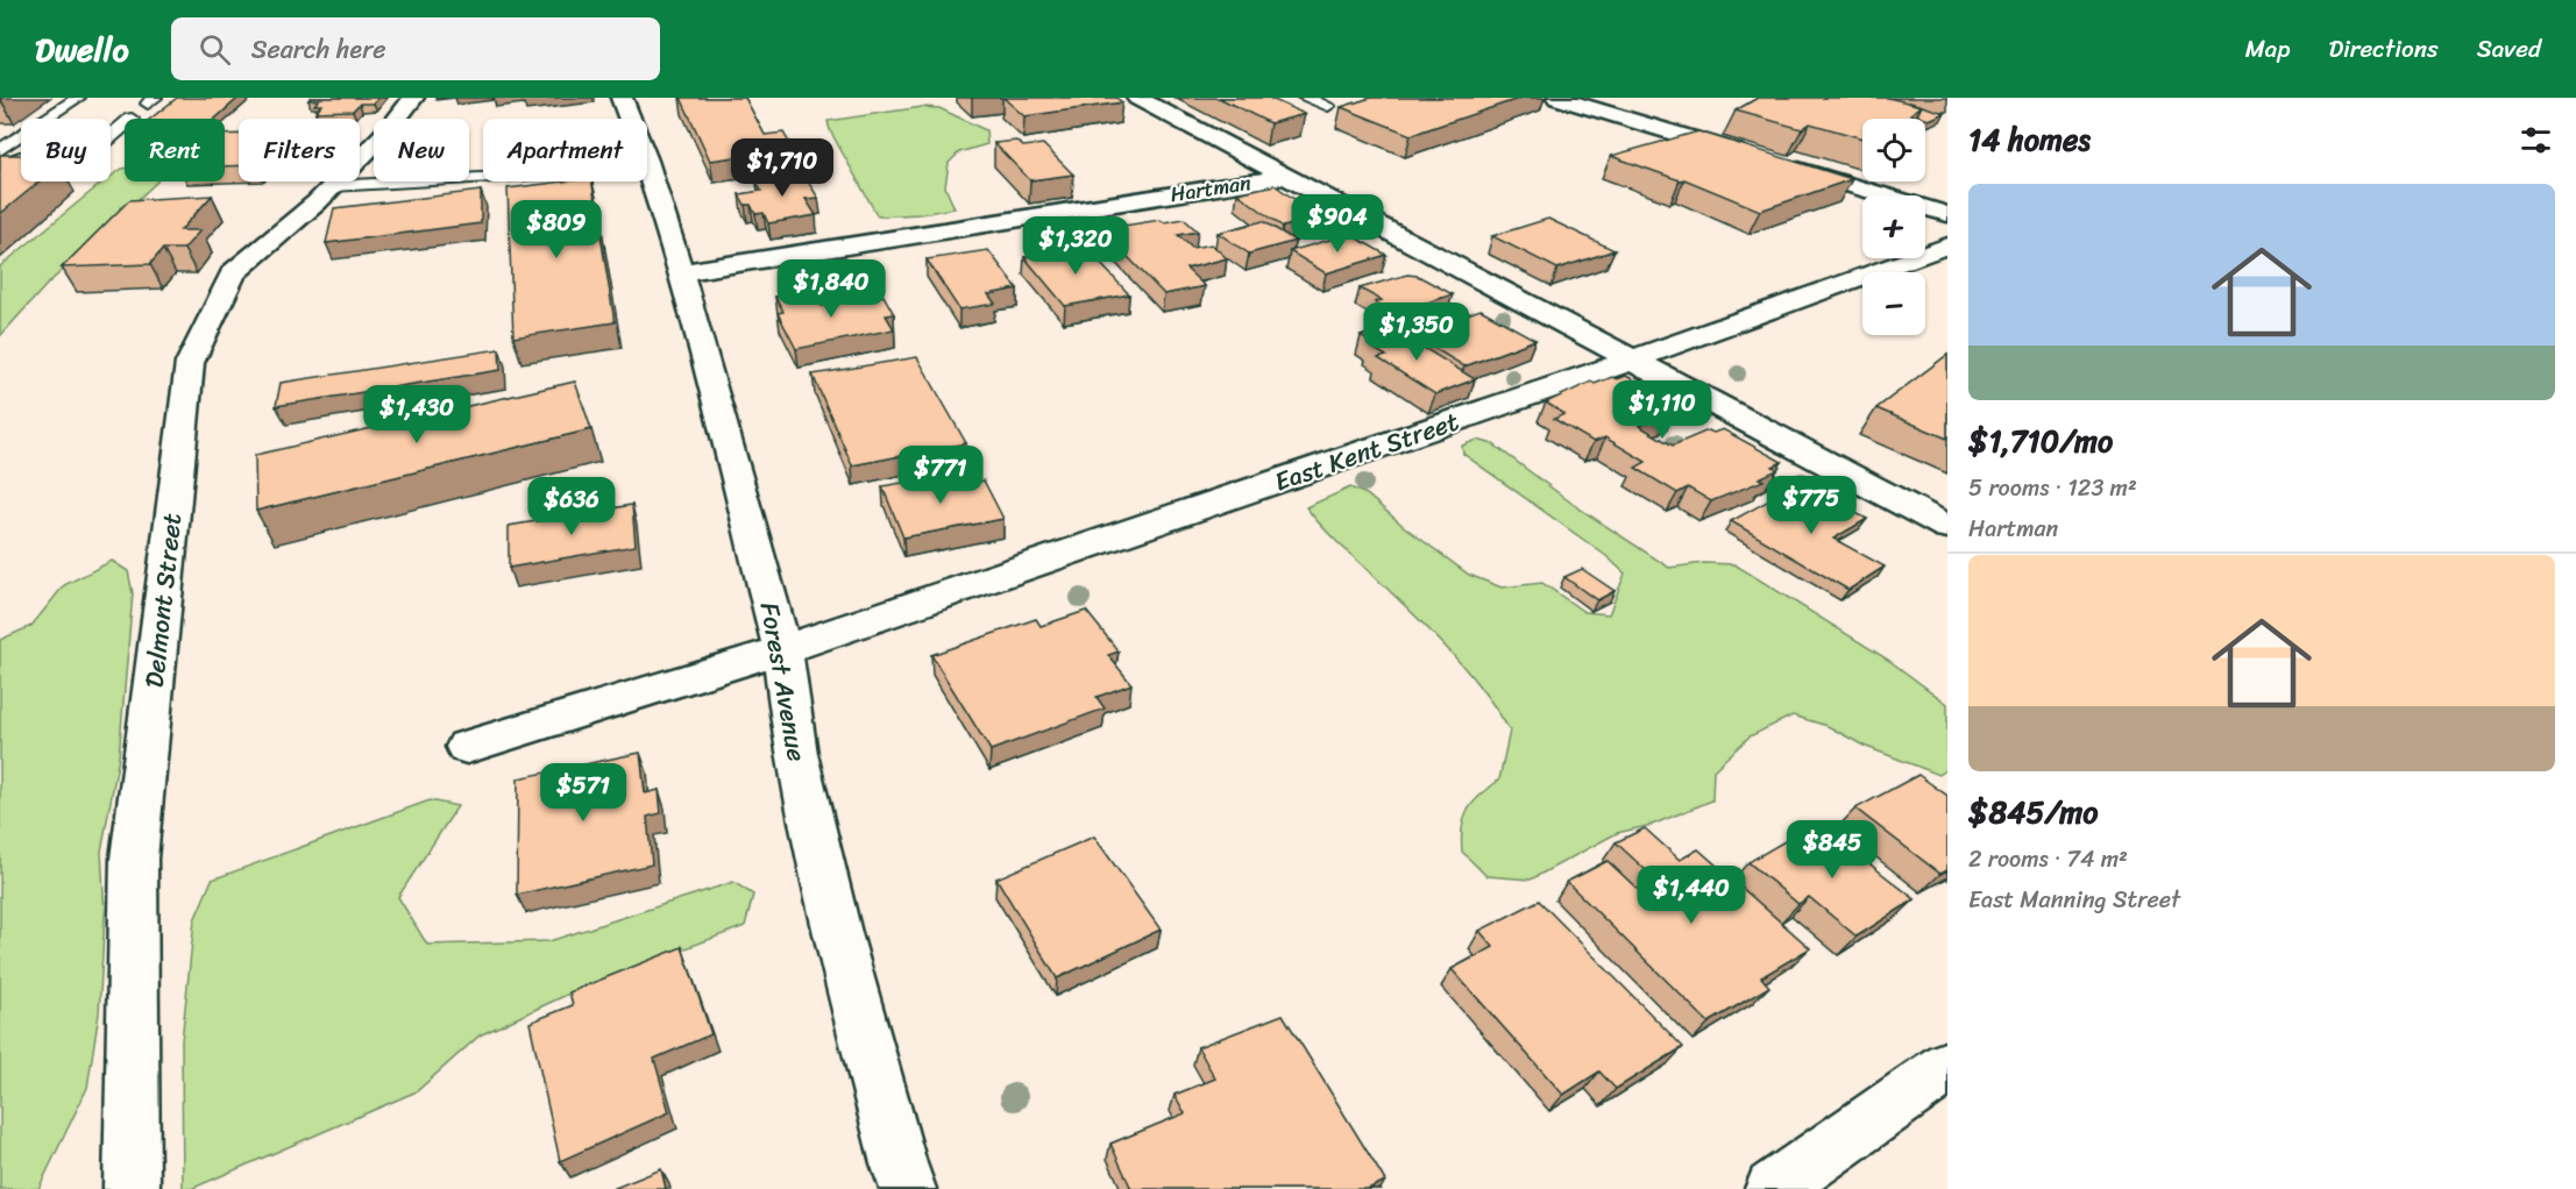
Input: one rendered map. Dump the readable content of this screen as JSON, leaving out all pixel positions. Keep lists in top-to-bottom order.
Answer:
{
  "streets": {
    "street": [
      "Hartman",
      "East Kent Street",
      "Delmont Street",
      "Forest Avenue"
    ]
  },
  "crossings": [
    ["Hartman", "Forest Avenue"],
    ["East Kent Street", "Forest Avenue"]
  ],
  "page": {
    "header": "Dwello",
    "search": "Search here",
    "nav": ["Map", "Directions", "Saved"],
    "heading": "14 homes",
    "map_buttons": ["+", "−"],
    "chip": [
      "Buy",
      "Rent",
      "Filters",
      "New",
      "Apartment"
    ],
    "price": [
      "$1,710",
      "$904",
      "$809",
      "$1,320",
      "$1,840",
      "$1,350",
      "$1,110",
      "$1,430",
      "$771",
      "$775",
      "$636",
      "$571",
      "$845",
      "$1,440"
    ],
    "list": [
      {
        "name": "$1,710/mo",
        "note": "5 rooms · 123 m² · Hartman"
      },
      {
        "name": "$845/mo",
        "note": "2 rooms · 74 m² · East Manning Street"
      }
    ]
  }
}
